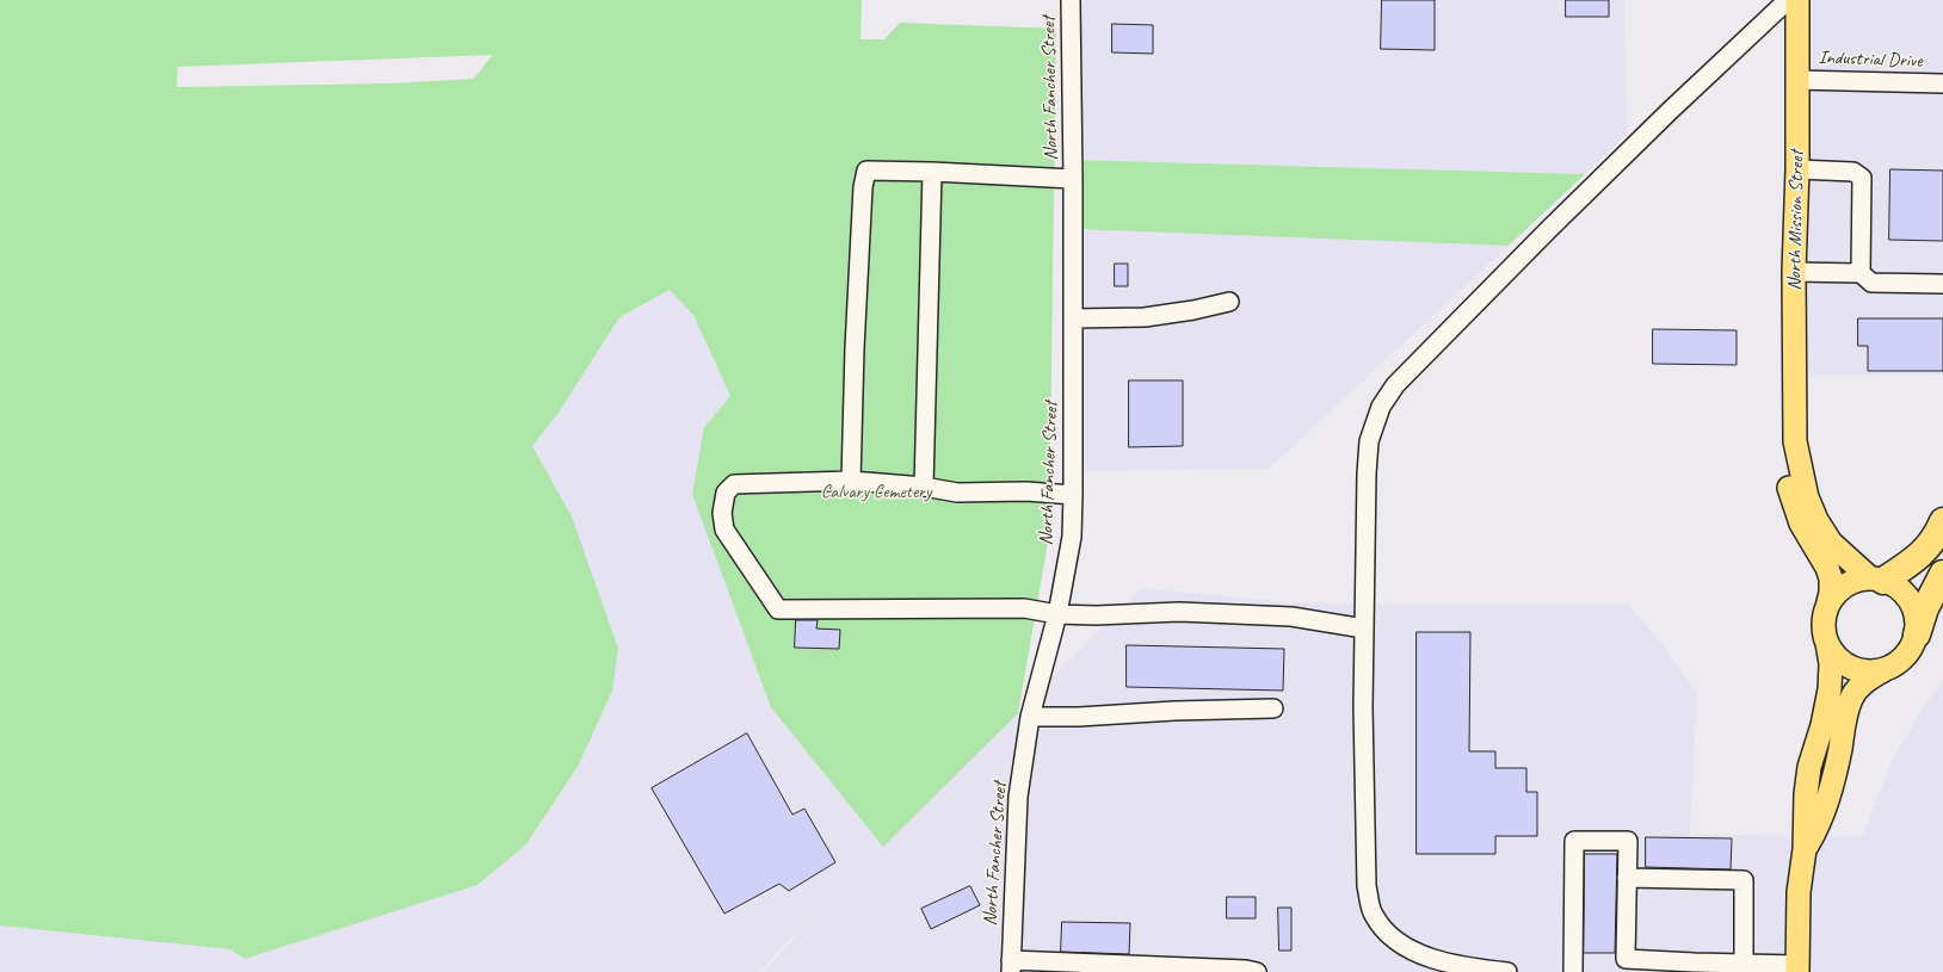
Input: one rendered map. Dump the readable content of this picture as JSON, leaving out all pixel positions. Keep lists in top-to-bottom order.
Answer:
{
  "streets": {
    "main road": ["North Mission Street"],
    "street": ["Industrial Drive", "North Fancher Street"]
  },
  "crossings": [
    ["Industrial Drive", "North Mission Street"]
  ],
  "parks": ["Calvary Cemetery"]
}
